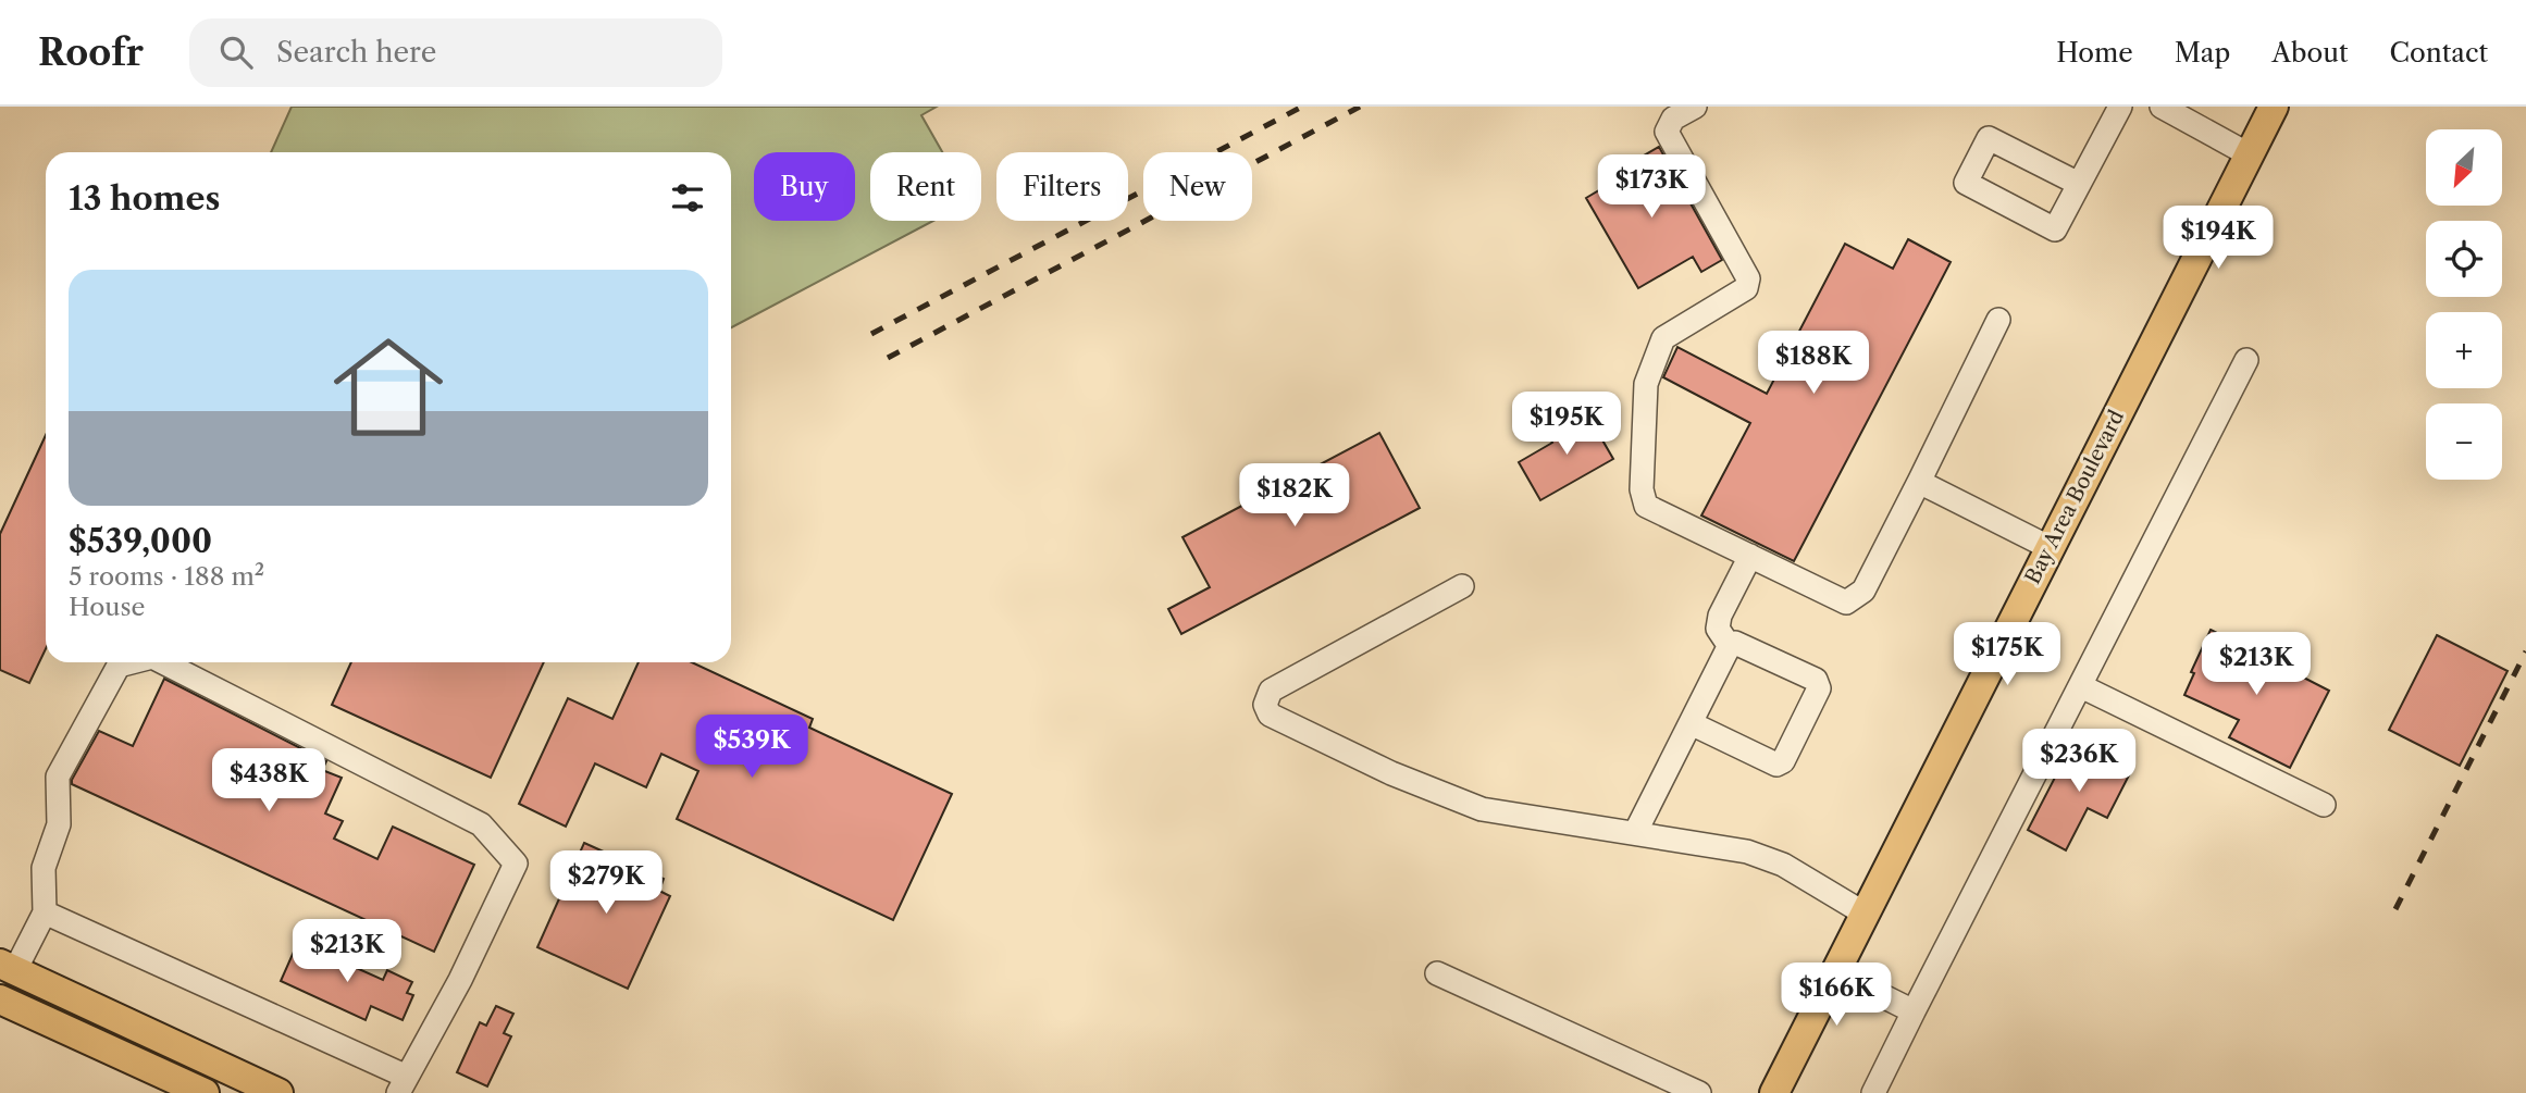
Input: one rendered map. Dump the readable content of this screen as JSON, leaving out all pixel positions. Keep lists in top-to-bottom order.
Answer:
{
  "streets": {
    "main road": ["Bay Area Boulevard"]
  },
  "north": "bottom left",
  "page": {
    "header": "Roofr",
    "search": "Search here",
    "nav": [
      "Home",
      "Map",
      "About",
      "Contact"
    ],
    "map_buttons": ["+", "−"],
    "chip": [
      "Buy",
      "Rent",
      "Filters",
      "New"
    ],
    "heading": "13 homes",
    "price": [
      "$173K",
      "$194K",
      "$188K",
      "$195K",
      "$182K",
      "$175K",
      "$213K",
      "$539K",
      "$236K",
      "$438K",
      "$279K",
      "$213K",
      "$166K"
    ],
    "list": [
      {
        "name": "$539,000",
        "note": "5 rooms · 188 m² · House"
      }
    ]
  }
}
